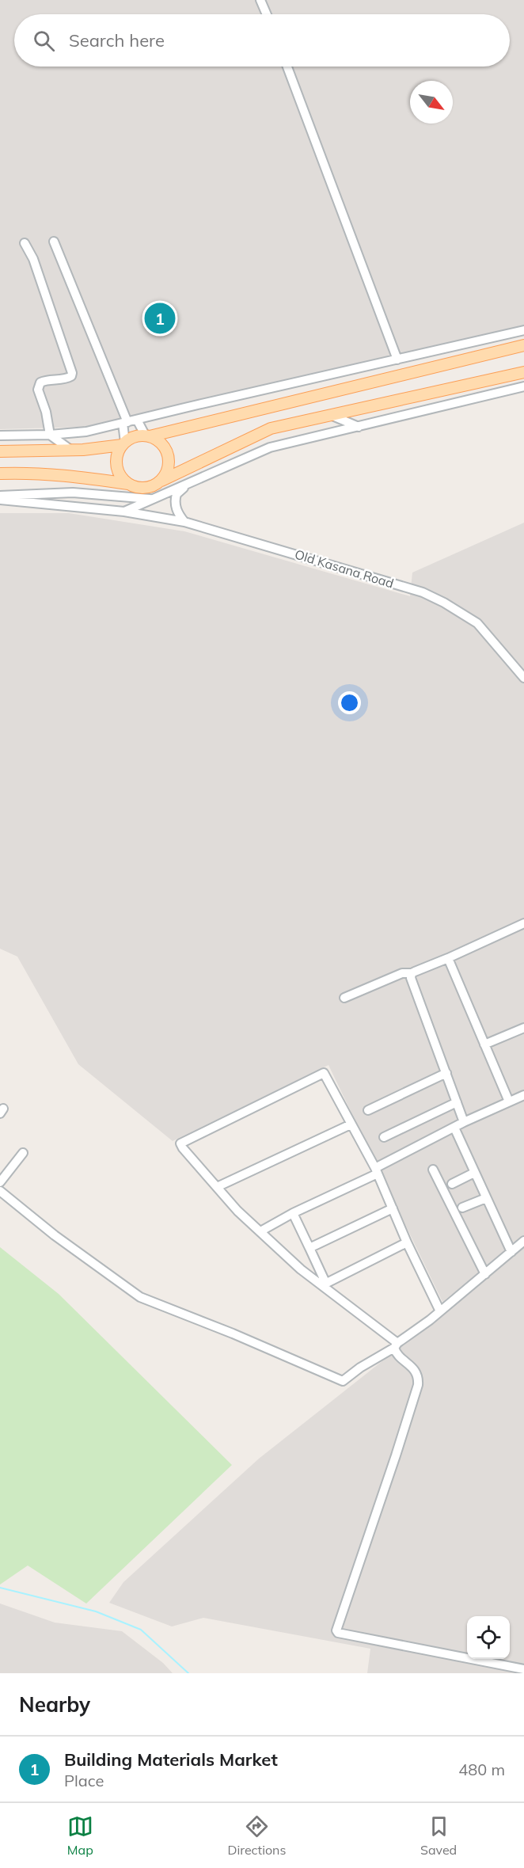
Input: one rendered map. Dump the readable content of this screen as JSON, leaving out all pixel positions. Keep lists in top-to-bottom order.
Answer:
{
  "streets": {
    "street": ["Old Kasana Road"]
  },
  "north": "bottom right",
  "page": {
    "search": "Search here",
    "pins": "1",
    "heading": "Nearby",
    "list": [
      {
        "mark": "1",
        "name": "Building Materials Market",
        "note": "Place",
        "value": "480 m"
      }
    ],
    "nav": ["Map", "Directions", "Saved"]
  }
}
